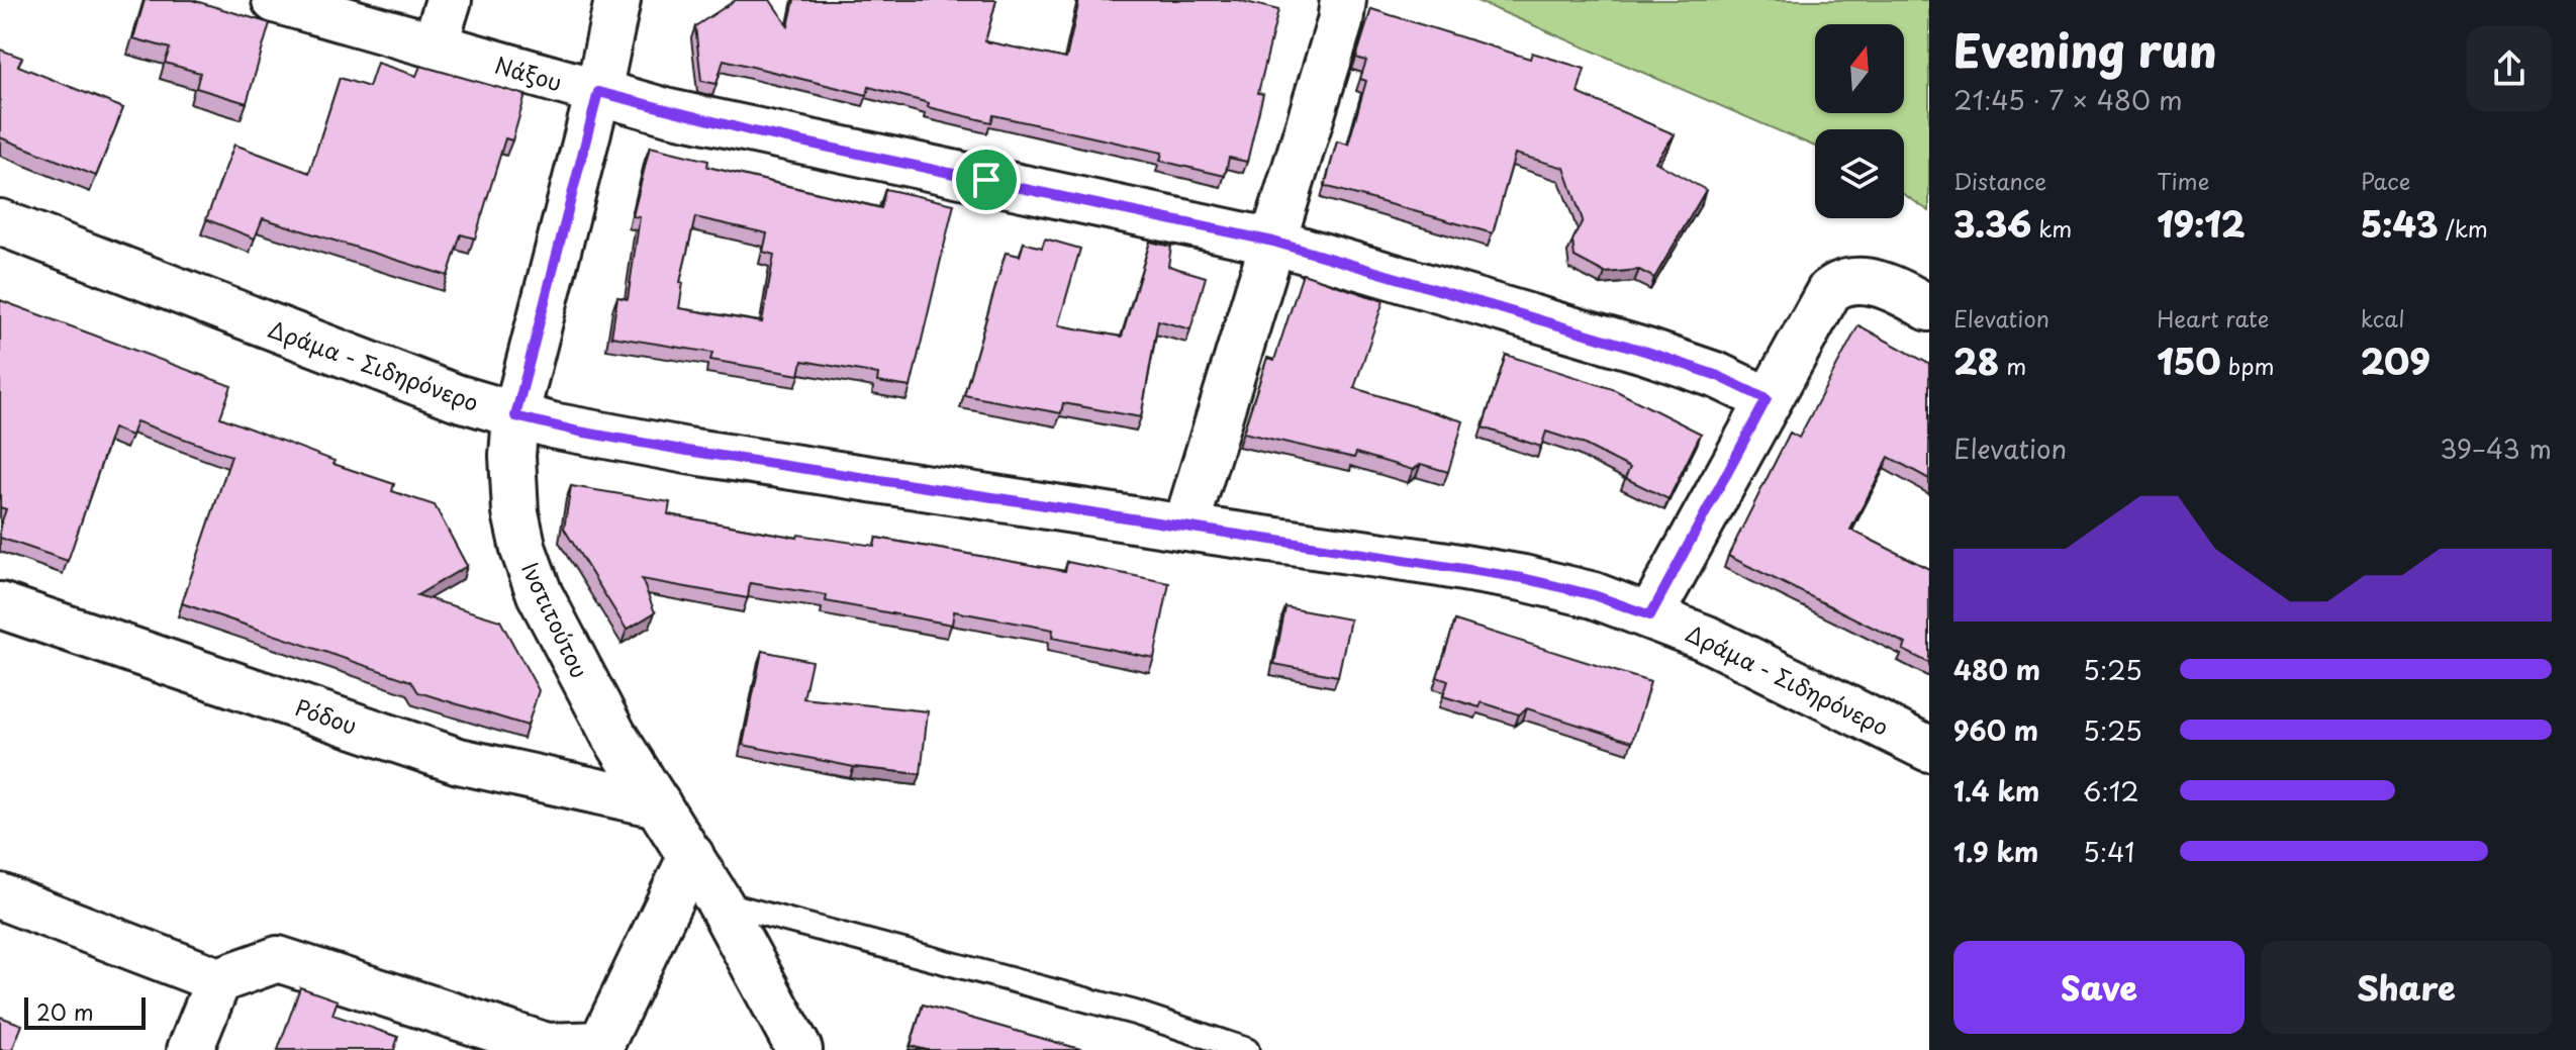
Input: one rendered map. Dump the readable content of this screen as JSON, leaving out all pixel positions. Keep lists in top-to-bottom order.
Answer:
{
  "streets": {
    "street": [
      "Νάξου",
      "Δράμα - Σιδηρόνερο",
      "Ινστιτούτου",
      "Ρόδου"
    ]
  },
  "crossings": [
    ["Νάξου", "Ινστιτούτου"],
    ["Δράμα - Σιδηρόνερο", "Ινστιτούτου"],
    ["Ινστιτούτου", "Ρόδου"]
  ],
  "scale_bar": "20 m",
  "north": "top",
  "page": {
    "heading": ["Evening run", "21:45 · 7 × 480 m"],
    "stats": [
      ["Distance", "3.36 km"],
      ["Time", "19:12"],
      ["Pace", "5:43 /km"],
      ["Elevation", "28 m"],
      ["Heart rate", "150 bpm"],
      ["kcal", "209"]
    ],
    "chart": ["Elevation", "39–43 m"],
    "list": [
      {
        "name": "480 m",
        "note": "5:25"
      },
      {
        "name": "960 m",
        "note": "5:25"
      },
      {
        "name": "1.4 km",
        "note": "6:12"
      },
      {
        "name": "1.9 km",
        "note": "5:41"
      }
    ],
    "buttons": ["Save", "Share"],
    "scale": "20 m"
  }
}
